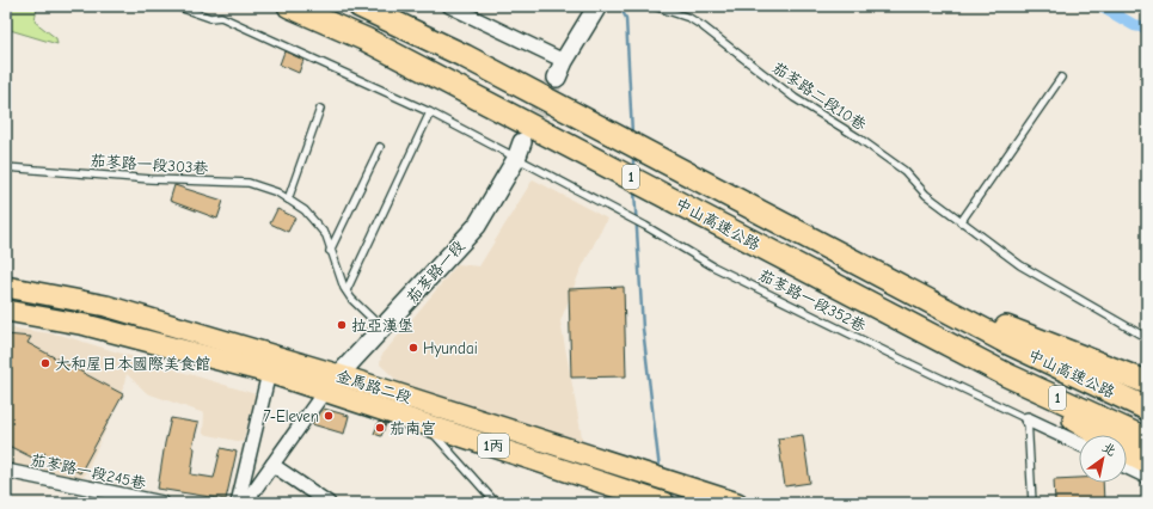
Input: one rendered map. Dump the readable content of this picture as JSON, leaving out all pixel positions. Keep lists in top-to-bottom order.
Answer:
{
  "streets": {
    "highway": ["1", "中山高速公路"],
    "main road": ["金馬路二段", "1丙"],
    "street": ["茄苳路一段", "茄苳路一段245巷"],
    "lane": ["茄苳路二段10巷", "茄苳路一段303巷", "茄苳路一段352巷"]
  },
  "crossings": [
    ["茄苳路一段303巷", "茄苳路一段"],
    ["茄苳路一段", "茄苳路一段352巷"],
    ["茄苳路一段", "金馬路二段"]
  ],
  "places": [
    "拉亞漢堡",
    "Hyundai",
    "大和屋日本國際美食館",
    "7-Eleven",
    "茄南宮"
  ],
  "north": "top right"
}
